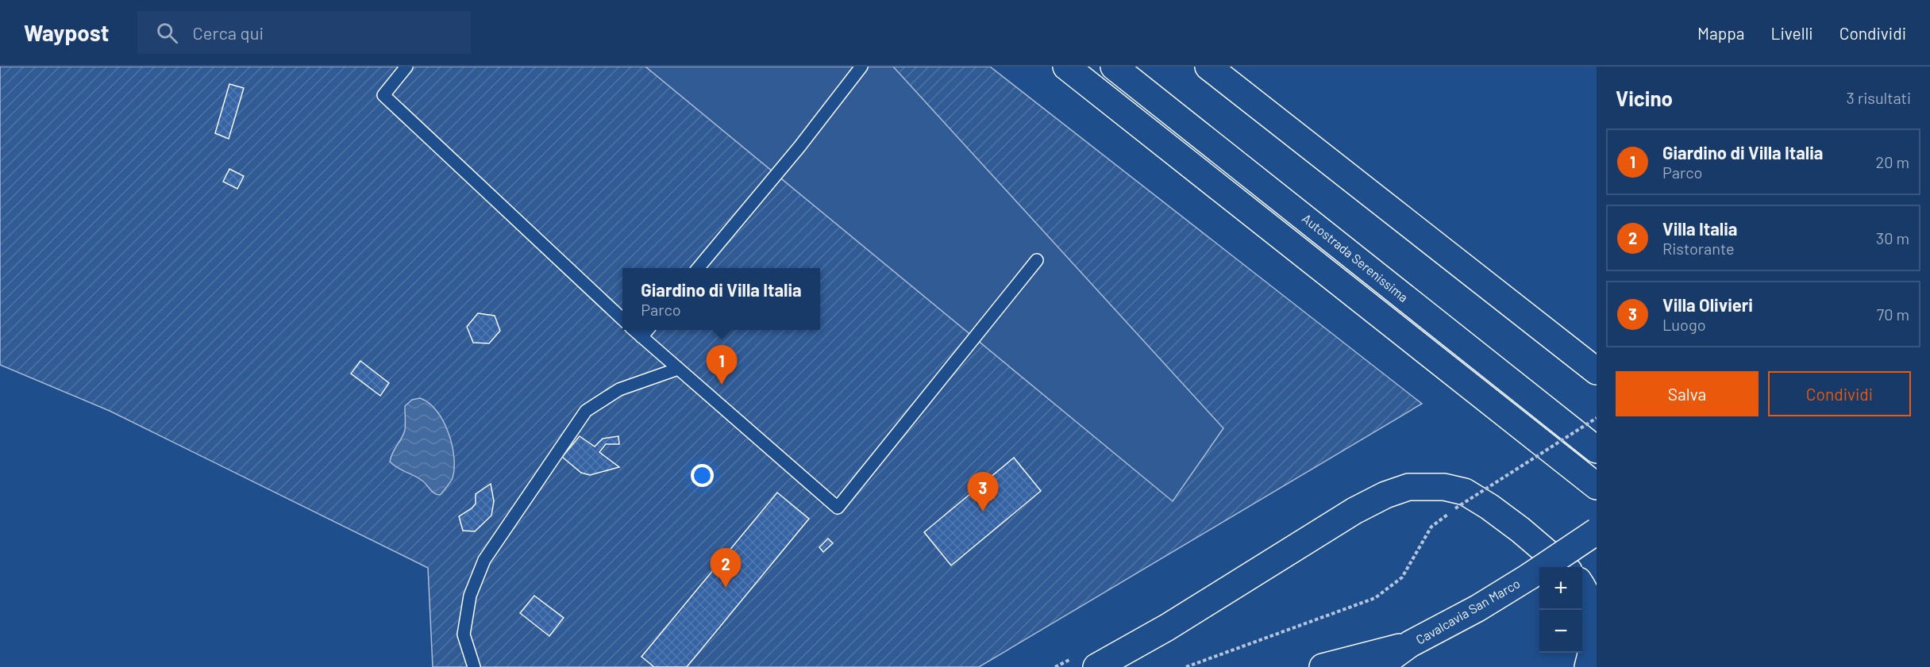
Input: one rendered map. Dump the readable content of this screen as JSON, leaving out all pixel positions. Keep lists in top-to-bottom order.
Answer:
{
  "streets": {
    "main road": ["Autostrada Serenissima", "Cavalcavia San Marco"]
  },
  "page": {
    "header": "Waypost",
    "search": "Cerca qui",
    "nav": ["Mappa", "Livelli", "Condividi"],
    "heading": ["Vicino", "3 risultati"],
    "list": [
      {
        "mark": "1",
        "name": "Giardino di Villa Italia",
        "note": "Parco",
        "value": "20 m"
      },
      {
        "mark": "2",
        "name": "Villa Italia",
        "note": "Ristorante",
        "value": "30 m"
      },
      {
        "mark": "3",
        "name": "Villa Olivieri",
        "note": "Luogo",
        "value": "70 m"
      }
    ],
    "popup": ["Giardino di Villa Italia", "Parco"],
    "pins": ["1", "3", "2"],
    "buttons": ["Salva", "Condividi"],
    "map_buttons": ["+", "−"]
  }
}
